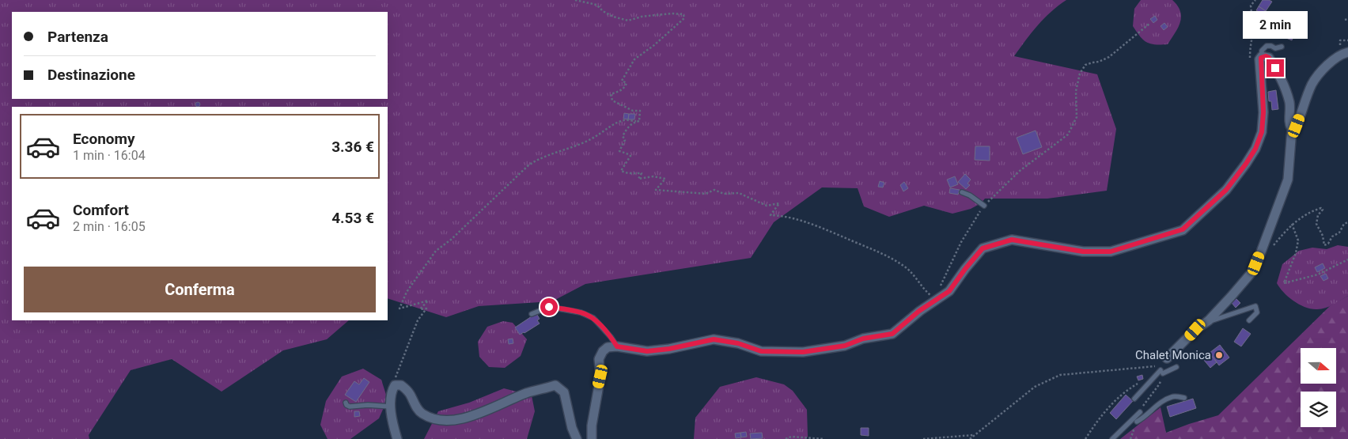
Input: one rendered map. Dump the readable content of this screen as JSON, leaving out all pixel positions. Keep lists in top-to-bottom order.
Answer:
{
  "places": ["Chalet Monica"],
  "north": "right",
  "page": {
    "bubble": "2 min",
    "banner": ["Partenza", "Destinazione"],
    "list": [
      {
        "name": "Economy",
        "note": "1 min · 16:04",
        "value": "3.36 €"
      },
      {
        "name": "Comfort",
        "note": "2 min · 16:05",
        "value": "4.53 €"
      }
    ],
    "buttons": "Conferma"
  }
}
